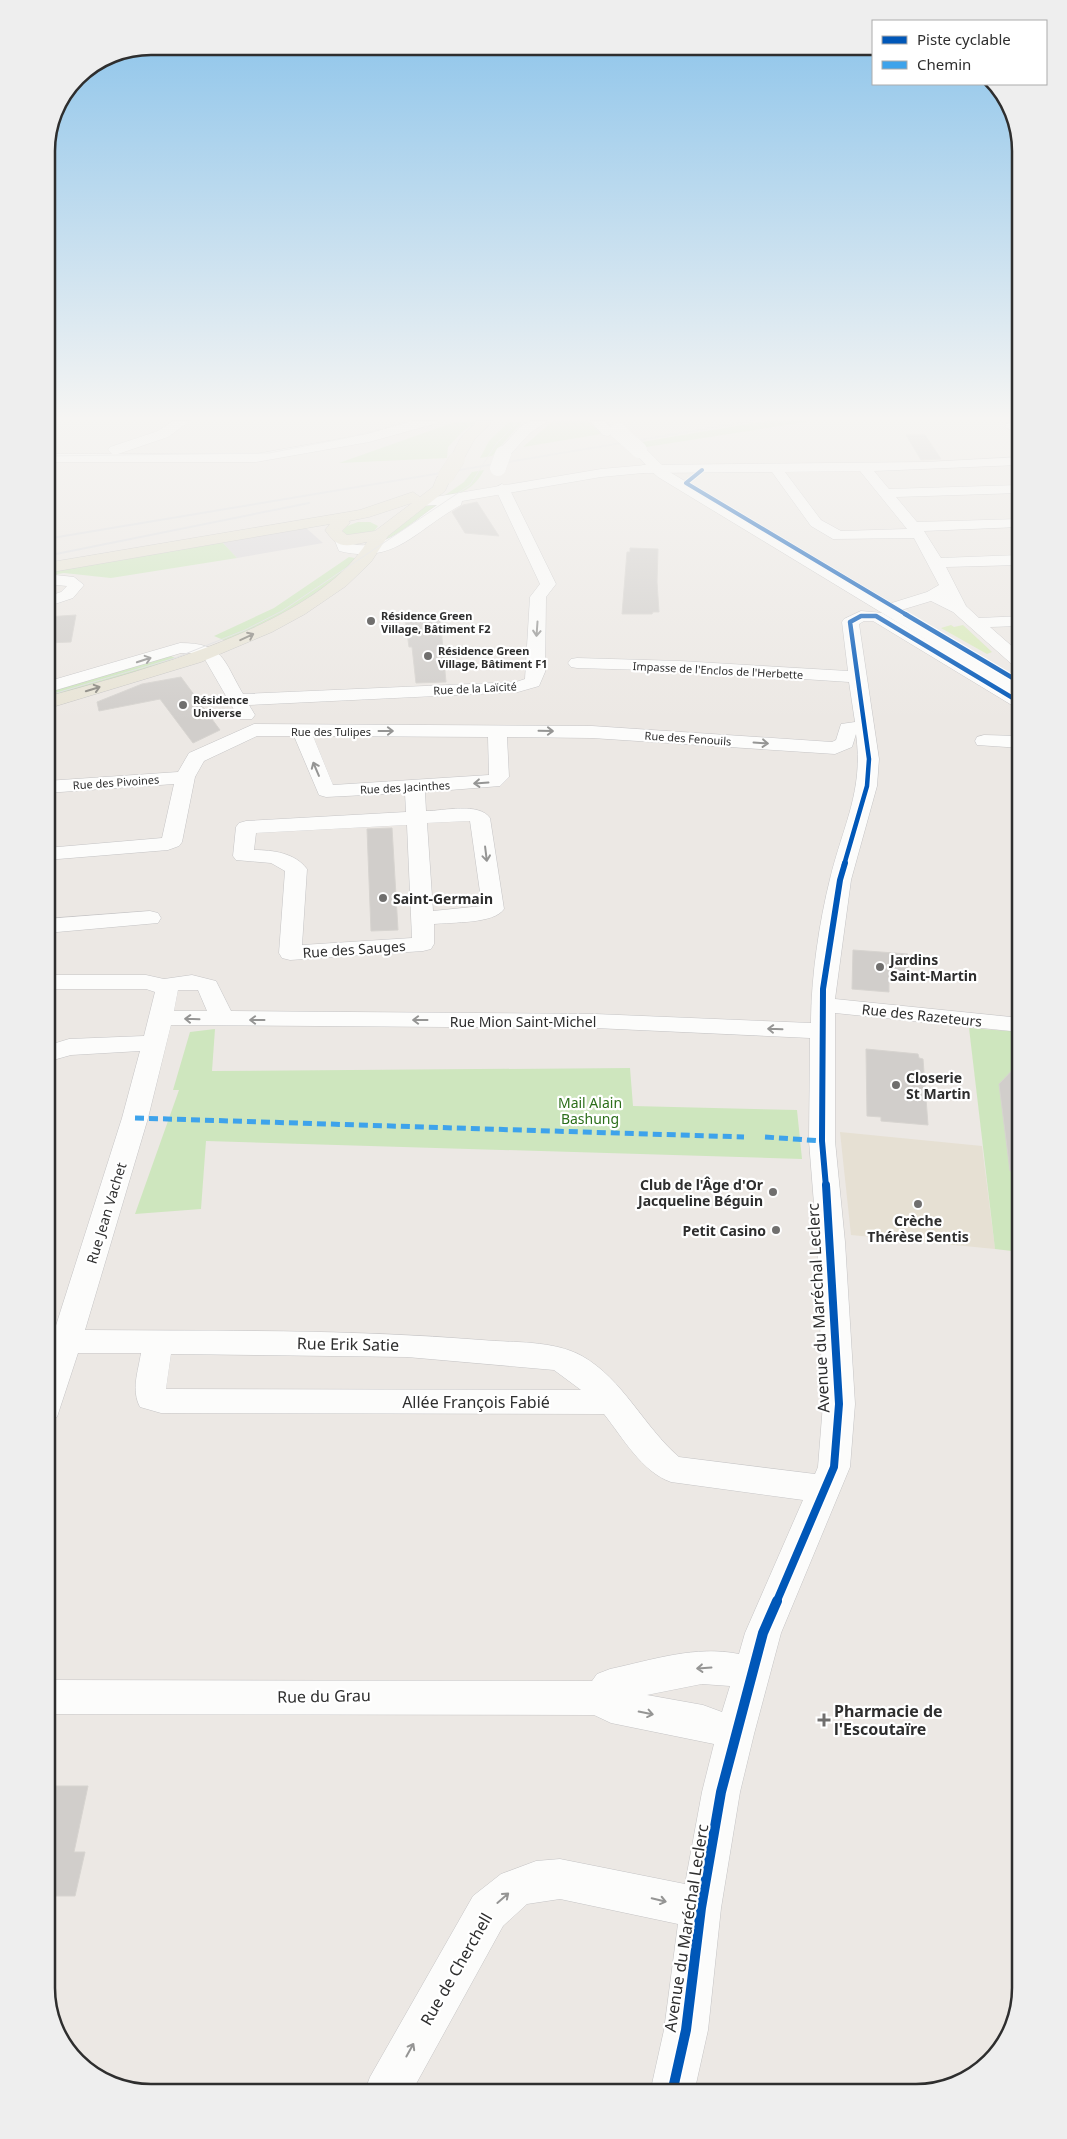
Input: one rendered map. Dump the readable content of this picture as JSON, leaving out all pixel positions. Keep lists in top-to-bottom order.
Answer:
{
  "streets": {
    "street": [
      "Impasse de l'Enclos de l'Herbette",
      "Rue de la Laïcité",
      "Rue des Tulipes",
      "Rue des Fenouils",
      "Rue des Pivoines",
      "Rue des Jacinthes",
      "Rue des Sauges",
      "Rue des Razeteurs",
      "Rue Mion Saint-Michel",
      "Rue Jean Vachet",
      "Avenue du Maréchal Leclerc",
      "Rue Erik Satie",
      "Allée François Fabié",
      "Rue du Grau",
      "Rue de Cherchell"
    ]
  },
  "crossings": [
    ["Impasse de l'Enclos de l'Herbette", "Avenue du Maréchal Leclerc"],
    ["Rue des Tulipes", "Rue des Fenouils"],
    ["Rue des Tulipes", "Rue des Jacinthes"],
    ["Rue des Fenouils", "Rue des Jacinthes"],
    ["Rue des Fenouils", "Avenue du Maréchal Leclerc"],
    ["Rue des Jacinthes", "Rue des Sauges"],
    ["Rue des Razeteurs", "Rue Mion Saint-Michel"],
    ["Rue des Razeteurs", "Avenue du Maréchal Leclerc"],
    ["Rue Mion Saint-Michel", "Rue Jean Vachet"],
    ["Rue Mion Saint-Michel", "Avenue du Maréchal Leclerc"],
    ["Rue Jean Vachet", "Rue Erik Satie"],
    ["Avenue du Maréchal Leclerc", "Rue du Grau"],
    ["Avenue du Maréchal Leclerc", "Rue de Cherchell"],
    ["Rue Erik Satie", "Allée François Fabié"]
  ],
  "one_way": [
    "Rue des Tulipes",
    "Rue des Fenouils",
    "Rue Mion Saint-Michel",
    "Rue de Cherchell"
  ],
  "parks": ["Mail Alain Bashung"],
  "places": {
    "other": [
      "Résidence Green Village, Bâtiment F2",
      "Résidence Green Village, Bâtiment F1",
      "Résidence Universe",
      "Saint-Germain",
      "Jardins Saint-Martin",
      "Closerie St Martin",
      "Club de l'Âge d'Or Jacqueline Béguin",
      "Crèche Thérèse Sentis",
      "Petit Casino"
    ],
    "health": ["Pharmacie de l'Escoutaïre"]
  },
  "legend": ["Piste cyclable", "Chemin"]
}
